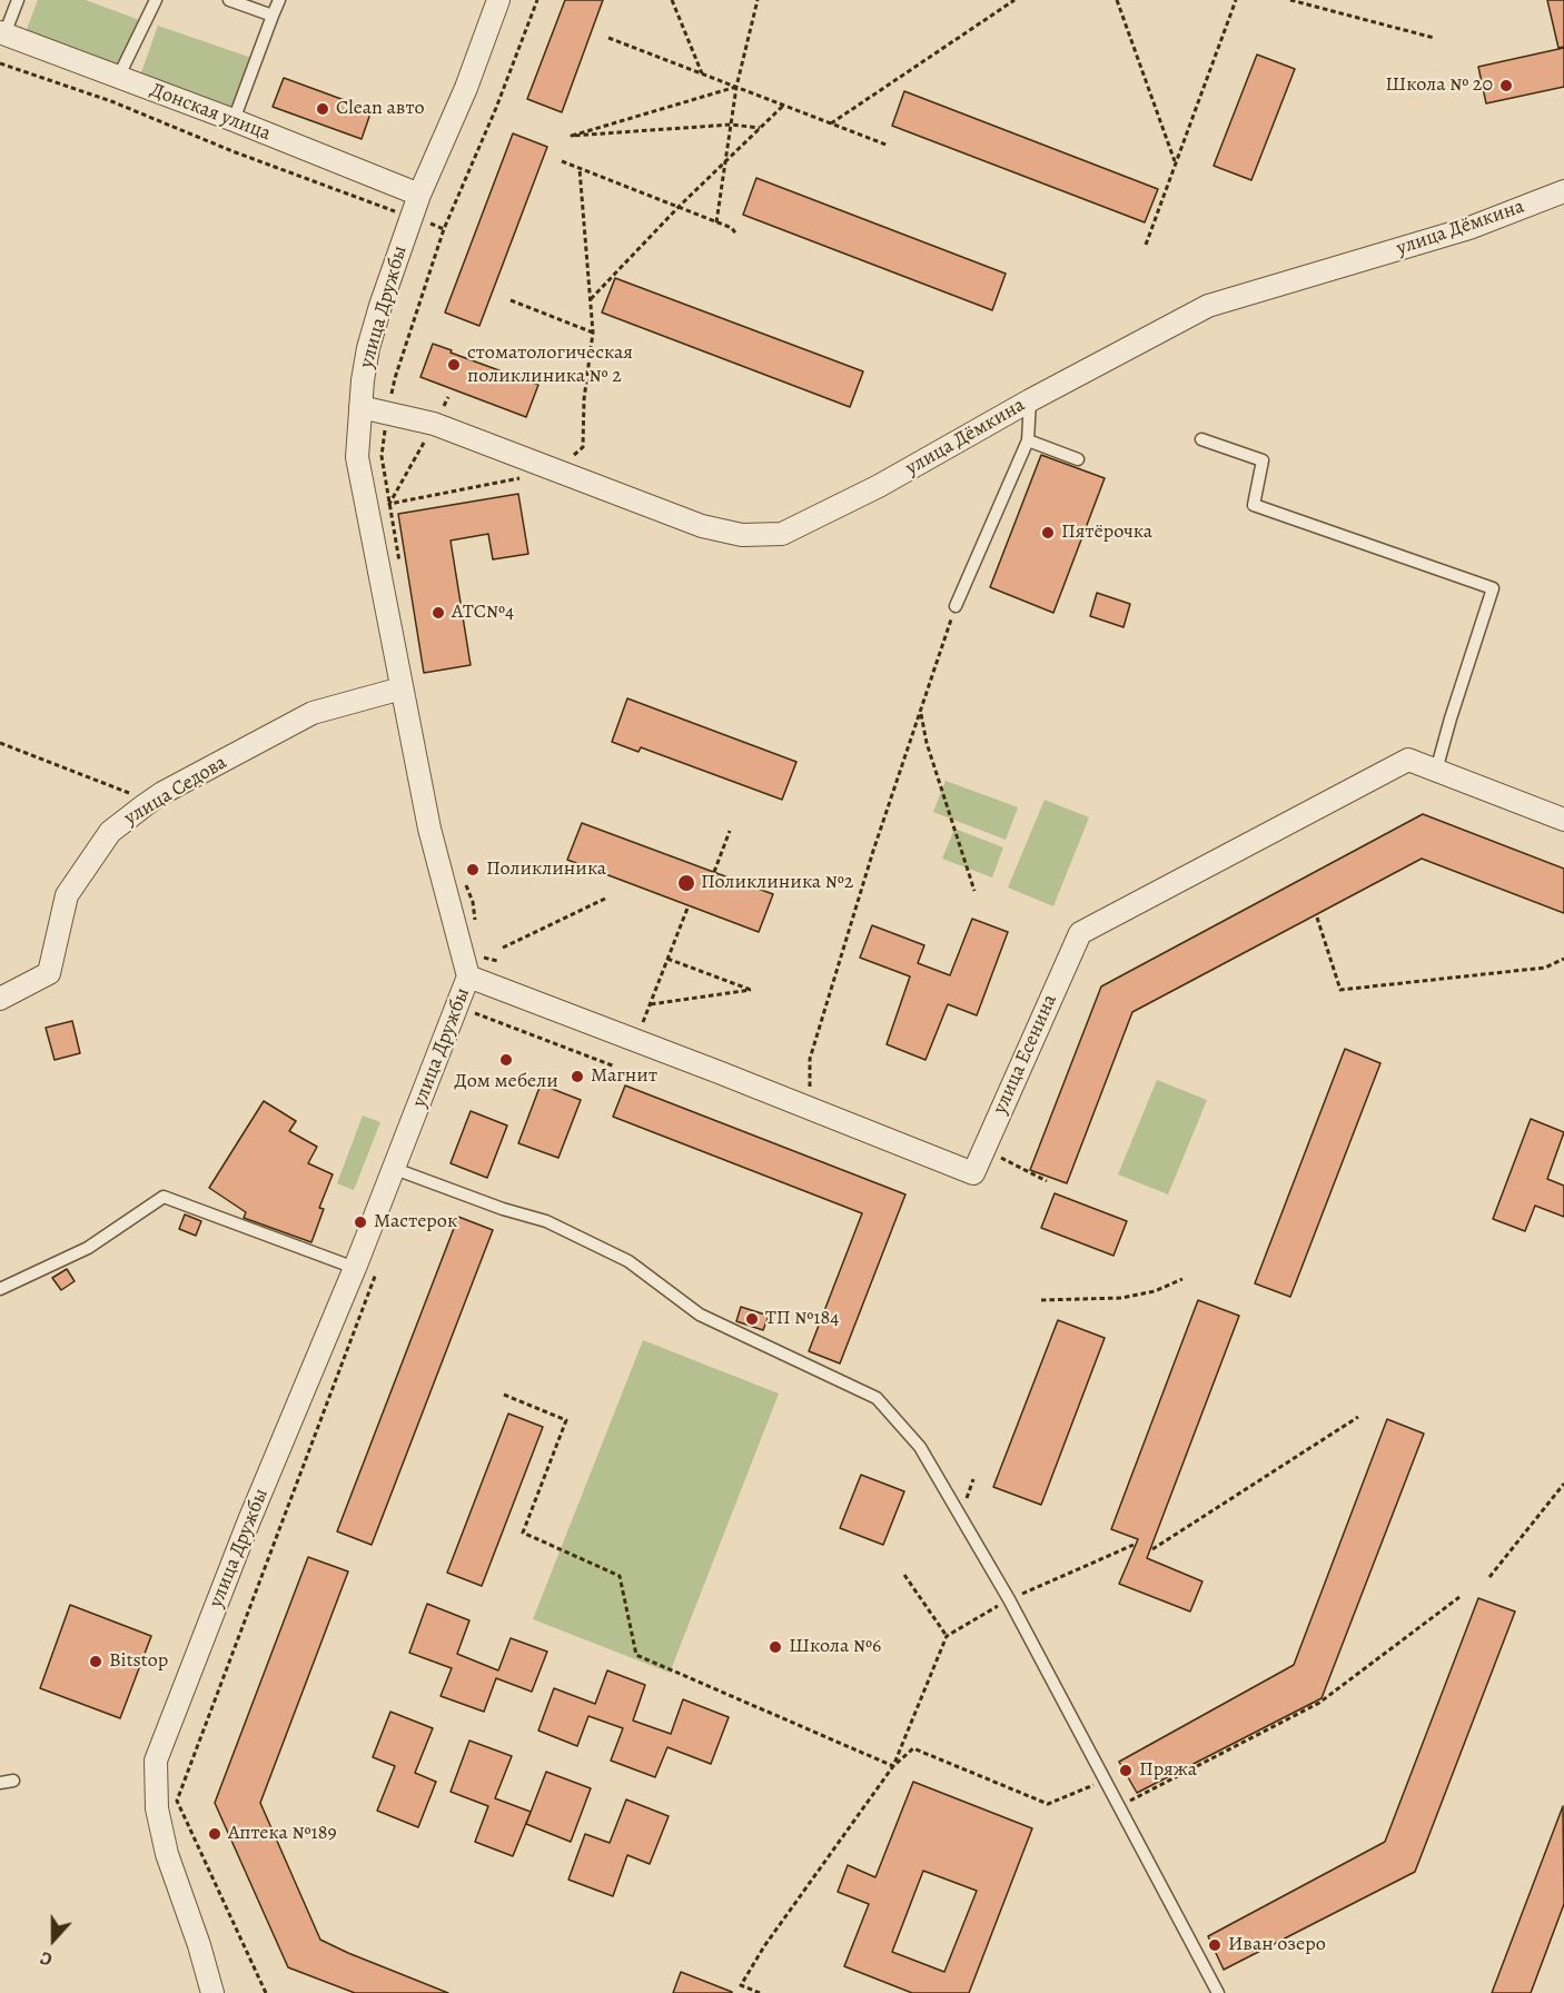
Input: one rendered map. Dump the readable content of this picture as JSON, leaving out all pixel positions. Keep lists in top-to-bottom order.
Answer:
{
  "streets": {
    "street": [
      "Донская улица",
      "улица Дёмкина",
      "улица Дружбы",
      "улица Седова",
      "улица Есенина"
    ]
  },
  "crossings": [
    ["Донская улица", "улица Дружбы"],
    ["улица Дёмкина", "улица Дружбы"],
    ["улица Дружбы", "улица Седова"],
    ["улица Дружбы", "улица Есенина"]
  ],
  "places": [
    "Школа № 20",
    "Сlean авто",
    "стоматологическая поликлиника № 2",
    "Пятёрочка",
    "АТС№4",
    "Поликлиника",
    "Поликлиника №2",
    "Дом мебели",
    "Магнит",
    "Мастерок",
    "ТП №184",
    "Школа №6",
    "Bitstop",
    "Пряжа",
    "Аптека №189",
    "Иван озеро"
  ],
  "north": "bottom"
}
